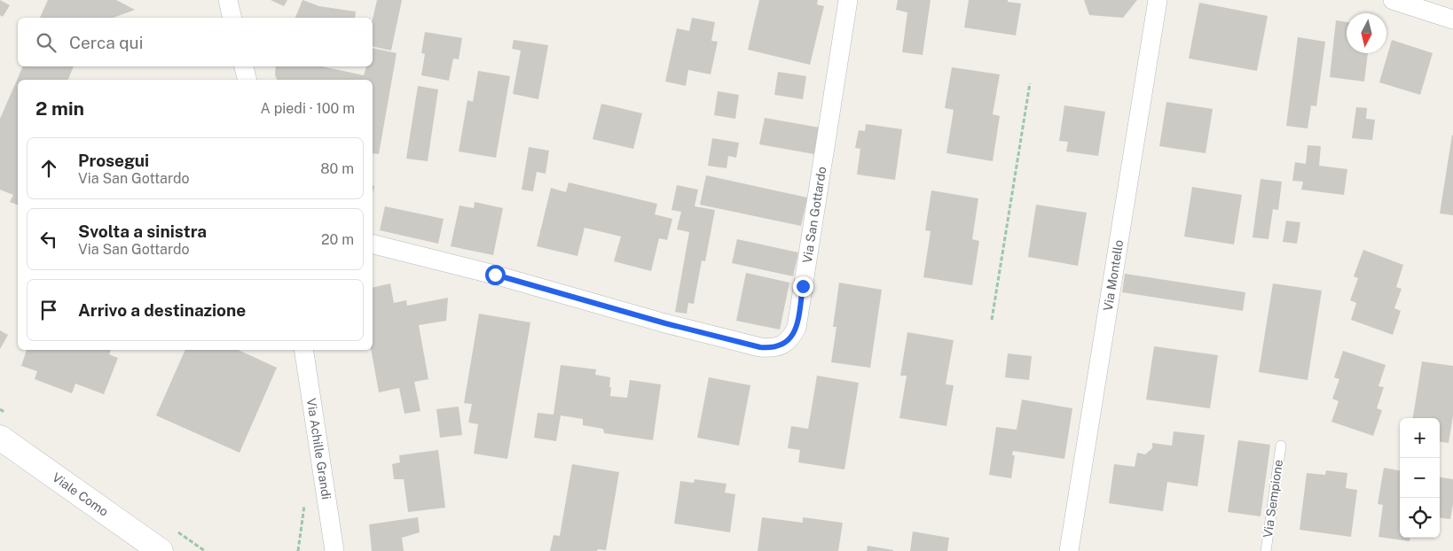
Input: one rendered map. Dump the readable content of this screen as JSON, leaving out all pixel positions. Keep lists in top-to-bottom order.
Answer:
{
  "streets": {
    "main road": ["Viale Como"],
    "street": ["Via San Gottardo", "Via Montello", "Via Achille Grandi"],
    "lane": ["Via Sempione"]
  },
  "north": "bottom",
  "page": {
    "search": "Cerca qui",
    "heading": ["2 min", "A piedi · 100 m"],
    "list": [
      ["Prosegui", "Via San Gottardo", "80 m"],
      ["Svolta a sinistra", "Via San Gottardo", "20 m"],
      "Arrivo a destinazione"
    ],
    "map_buttons": ["+", "−"]
  }
}
